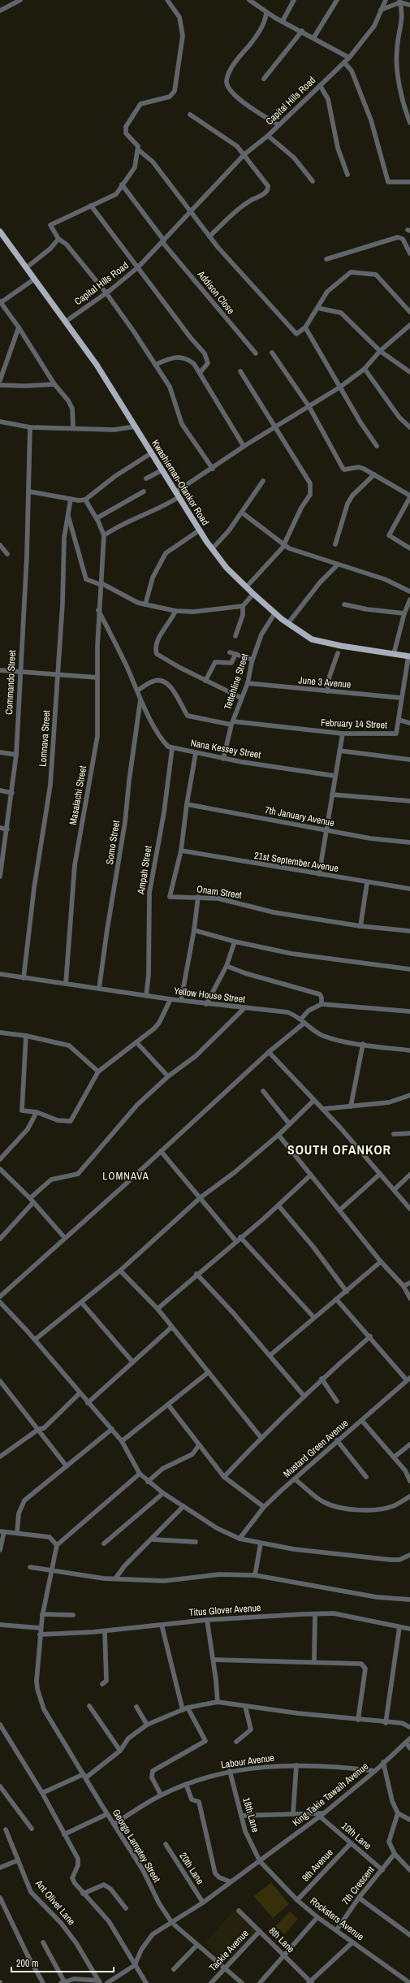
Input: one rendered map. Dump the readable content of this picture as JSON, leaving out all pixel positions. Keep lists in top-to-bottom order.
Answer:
{
  "streets": {
    "main road": ["Kwashieman-Ofankor Road"],
    "street": [
      "Capital Hills Road",
      "Addison Close",
      "Tettehline Street",
      "Commando Street",
      "June 3 Avenue",
      "February 14 Street",
      "Lomnava Street",
      "Nana Kessey Street",
      "Masalachi Street",
      "7th January Avenue",
      "Somo Street",
      "21st September Avenue",
      "Ampah Street",
      "Onam Street",
      "Yellow House Street",
      "Mustard Green Avenue",
      "Titus Glover Avenue",
      "Labour Avenue",
      "King Takie Tawaih Avenue",
      "18th Lane",
      "10th Lane",
      "George Lamptey Street",
      "9th Avenue",
      "20th Lane",
      "7th Crescent",
      "Ant Olivet Lane",
      "Rocksters Avenue",
      "8th Lane",
      "Tackie Avenue"
    ]
  },
  "crossings": [
    ["Capital Hills Road", "Addison Close"],
    ["Capital Hills Road", "Kwashieman-Ofankor Road"],
    ["Kwashieman-Ofankor Road", "Tettehline Street"],
    ["Kwashieman-Ofankor Road", "February 14 Street"],
    ["Tettehline Street", "June 3 Avenue"],
    ["Tettehline Street", "February 14 Street"],
    ["Tettehline Street", "Nana Kessey Street"],
    ["June 3 Avenue", "February 14 Street"],
    ["Lomnava Street", "Yellow House Street"],
    ["Nana Kessey Street", "Ampah Street"],
    ["Nana Kessey Street", "Onam Street"],
    ["Masalachi Street", "Yellow House Street"],
    ["7th January Avenue", "Onam Street"],
    ["Somo Street", "Yellow House Street"],
    ["21st September Avenue", "Onam Street"],
    ["Ampah Street", "Yellow House Street"],
    ["Titus Glover Avenue", "George Lamptey Street"],
    ["Labour Avenue", "King Takie Tawaih Avenue"],
    ["Labour Avenue", "18th Lane"],
    ["Labour Avenue", "George Lamptey Street"],
    ["King Takie Tawaih Avenue", "18th Lane"],
    ["King Takie Tawaih Avenue", "10th Lane"],
    ["King Takie Tawaih Avenue", "George Lamptey Street"],
    ["King Takie Tawaih Avenue", "20th Lane"],
    ["King Takie Tawaih Avenue", "Rocksters Avenue"],
    ["18th Lane", "Rocksters Avenue"],
    ["10th Lane", "9th Avenue"],
    ["10th Lane", "7th Crescent"],
    ["George Lamptey Street", "Tackie Avenue"],
    ["9th Avenue", "Rocksters Avenue"],
    ["7th Crescent", "Rocksters Avenue"],
    ["8th Lane", "Tackie Avenue"]
  ],
  "districts": ["SOUTH OFANKOR", "LOMNAVA"],
  "scale_bar": "200 m"
}
